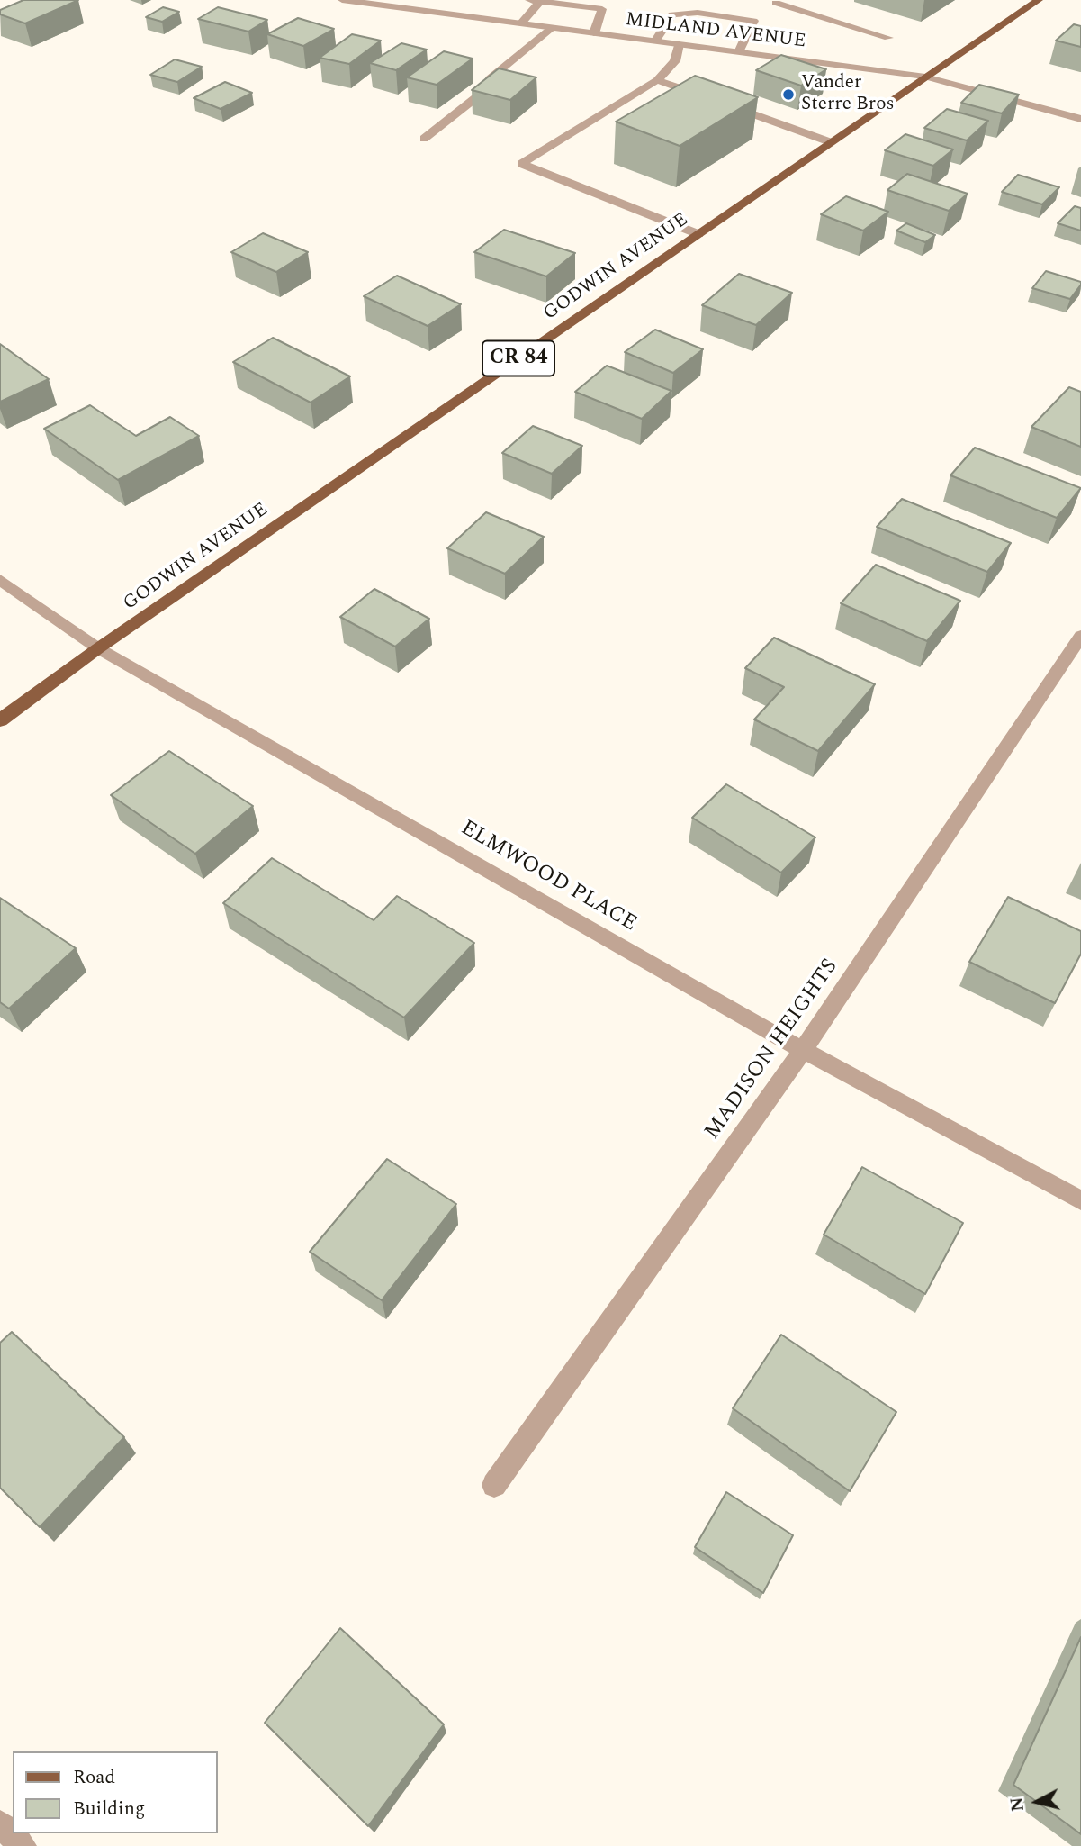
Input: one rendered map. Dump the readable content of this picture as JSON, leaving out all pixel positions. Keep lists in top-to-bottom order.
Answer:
{
  "streets": {
    "main road": ["GODWIN AVENUE", "CR 84"],
    "street": ["MIDLAND AVENUE", "ELMWOOD PLACE", "MADISON HEIGHTS"]
  },
  "crossings": [
    ["MIDLAND AVENUE", "GODWIN AVENUE"],
    ["GODWIN AVENUE", "ELMWOOD PLACE"],
    ["ELMWOOD PLACE", "MADISON HEIGHTS"]
  ],
  "places": ["Vander Sterre Bros"],
  "legend": ["Road", "Building"],
  "north": "left"
}
